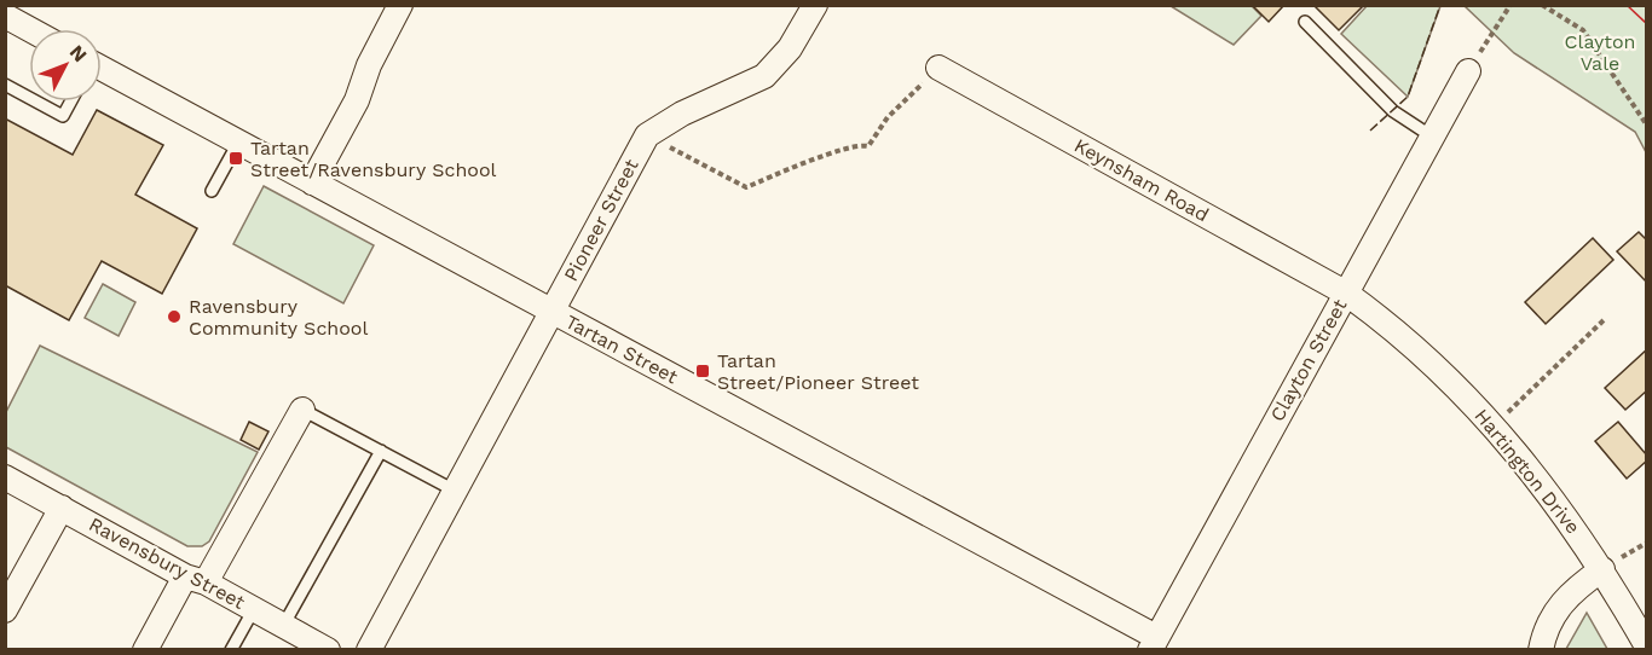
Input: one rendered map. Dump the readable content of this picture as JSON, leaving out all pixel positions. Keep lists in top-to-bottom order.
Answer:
{
  "streets": {
    "street": [
      "Keynsham Road",
      "Pioneer Street",
      "Tartan Street",
      "Clayton Street",
      "Hartington Drive",
      "Ravensbury Street"
    ]
  },
  "crossings": [
    ["Keynsham Road", "Clayton Street"],
    ["Keynsham Road", "Hartington Drive"],
    ["Pioneer Street", "Tartan Street"],
    ["Tartan Street", "Clayton Street"],
    ["Clayton Street", "Hartington Drive"]
  ],
  "parks": ["Clayton Vale"],
  "places": {
    "transit": ["Tartan Street/Ravensbury School", "Tartan Street/Pioneer Street"],
    "other": ["Ravensbury Community School"]
  },
  "north": "top right"
}
